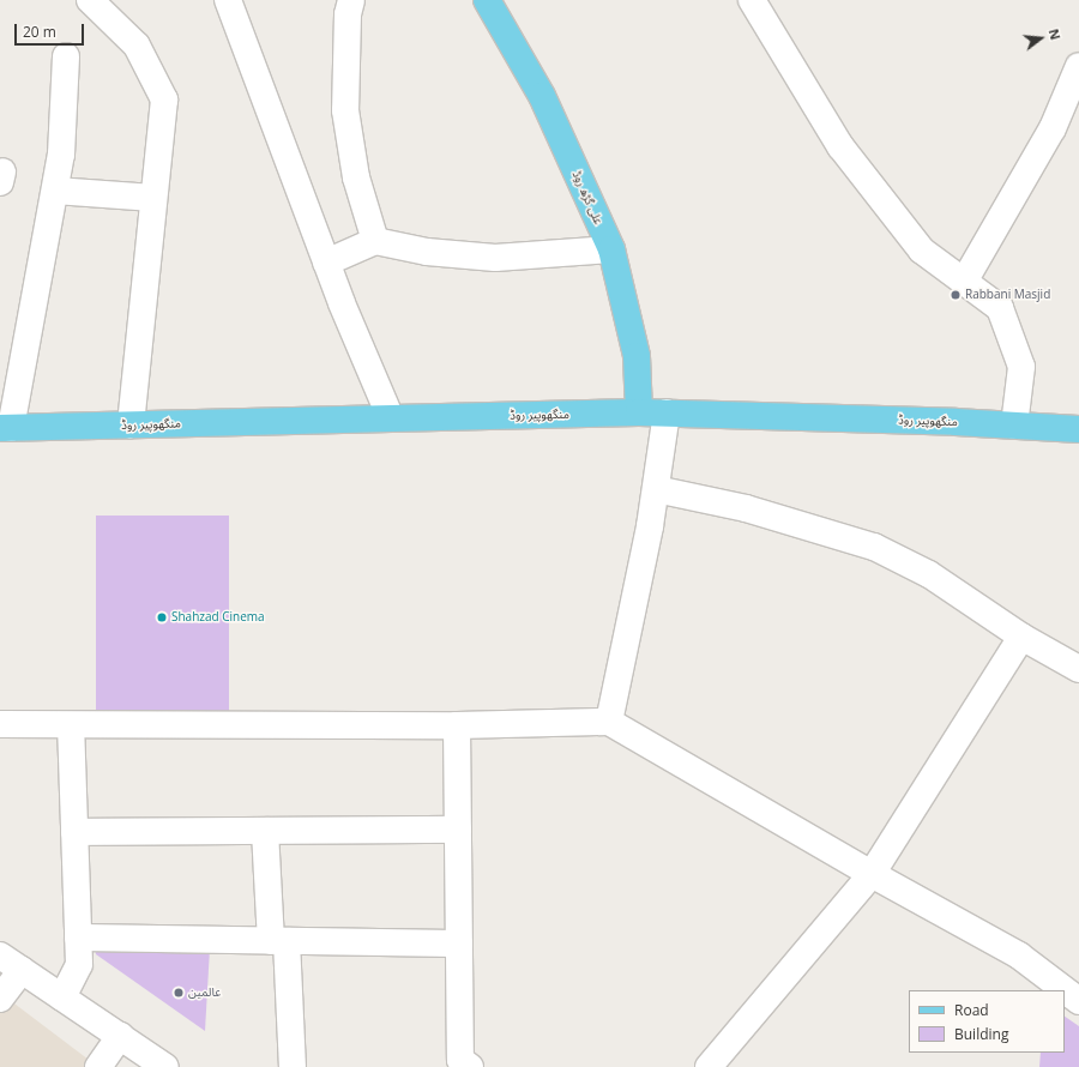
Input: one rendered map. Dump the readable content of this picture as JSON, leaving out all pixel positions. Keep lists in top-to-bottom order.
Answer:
{
  "streets": {
    "main road": ["علی گڑھ روڈ", "منگھوپیر روڈ"]
  },
  "crossings": [
    ["علی گڑھ روڈ", "منگھوپیر روڈ"]
  ],
  "places": ["Rabbani Masjid", "Shahzad Cinema", "عالمین"],
  "legend": ["Road", "Building"],
  "scale_bar": "20 m",
  "north": "right"
}
